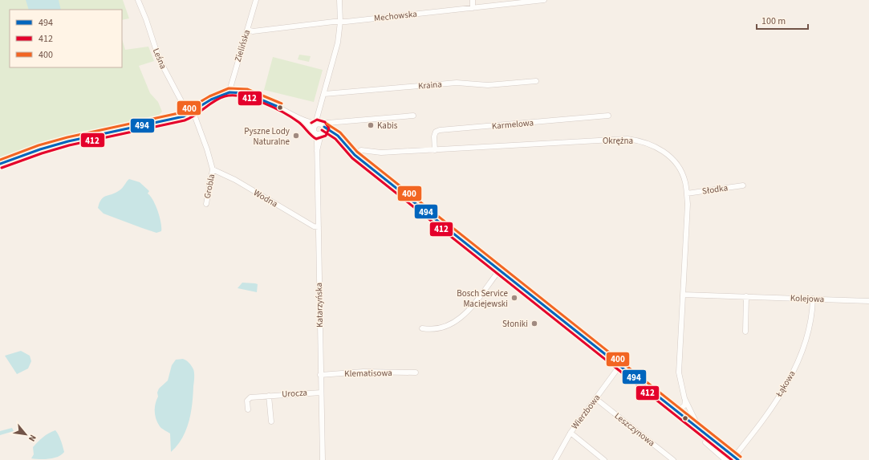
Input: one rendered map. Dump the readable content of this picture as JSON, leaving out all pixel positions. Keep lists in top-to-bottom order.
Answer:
{
  "streets": {
    "street": [
      "Mechowska",
      "Zielińska",
      "Leśna",
      "Kraina",
      "Karmelowa",
      "Okrężna",
      "Grobla",
      "Słodka",
      "Wodna",
      "Kolejowa",
      "Katarzyńska",
      "Klematisowa",
      "Łąkowa",
      "Urocza",
      "Wierzbowa",
      "Leszczynowa"
    ]
  },
  "crossings": [
    ["Mechowska", "Zielińska"],
    ["Leśna", "Grobla"],
    ["Leśna", "Wodna"],
    ["Karmelowa", "Okrężna"],
    ["Okrężna", "Słodka"],
    ["Okrężna", "Kolejowa"],
    ["Grobla", "Wodna"],
    ["Wodna", "Katarzyńska"],
    ["Kolejowa", "Łąkowa"],
    ["Katarzyńska", "Klematisowa"],
    ["Katarzyńska", "Urocza"],
    ["Wierzbowa", "Leszczynowa"]
  ],
  "places": [
    "Kabis",
    "Pyszne Lody Naturalne",
    "Bosch Service Maciejewski",
    "Słoniki"
  ],
  "lines": ["transit line 400", "transit line 494", "transit line 412"],
  "legend": ["494", "412", "400"],
  "scale_bar": "100 m",
  "north": "bottom right"
}
